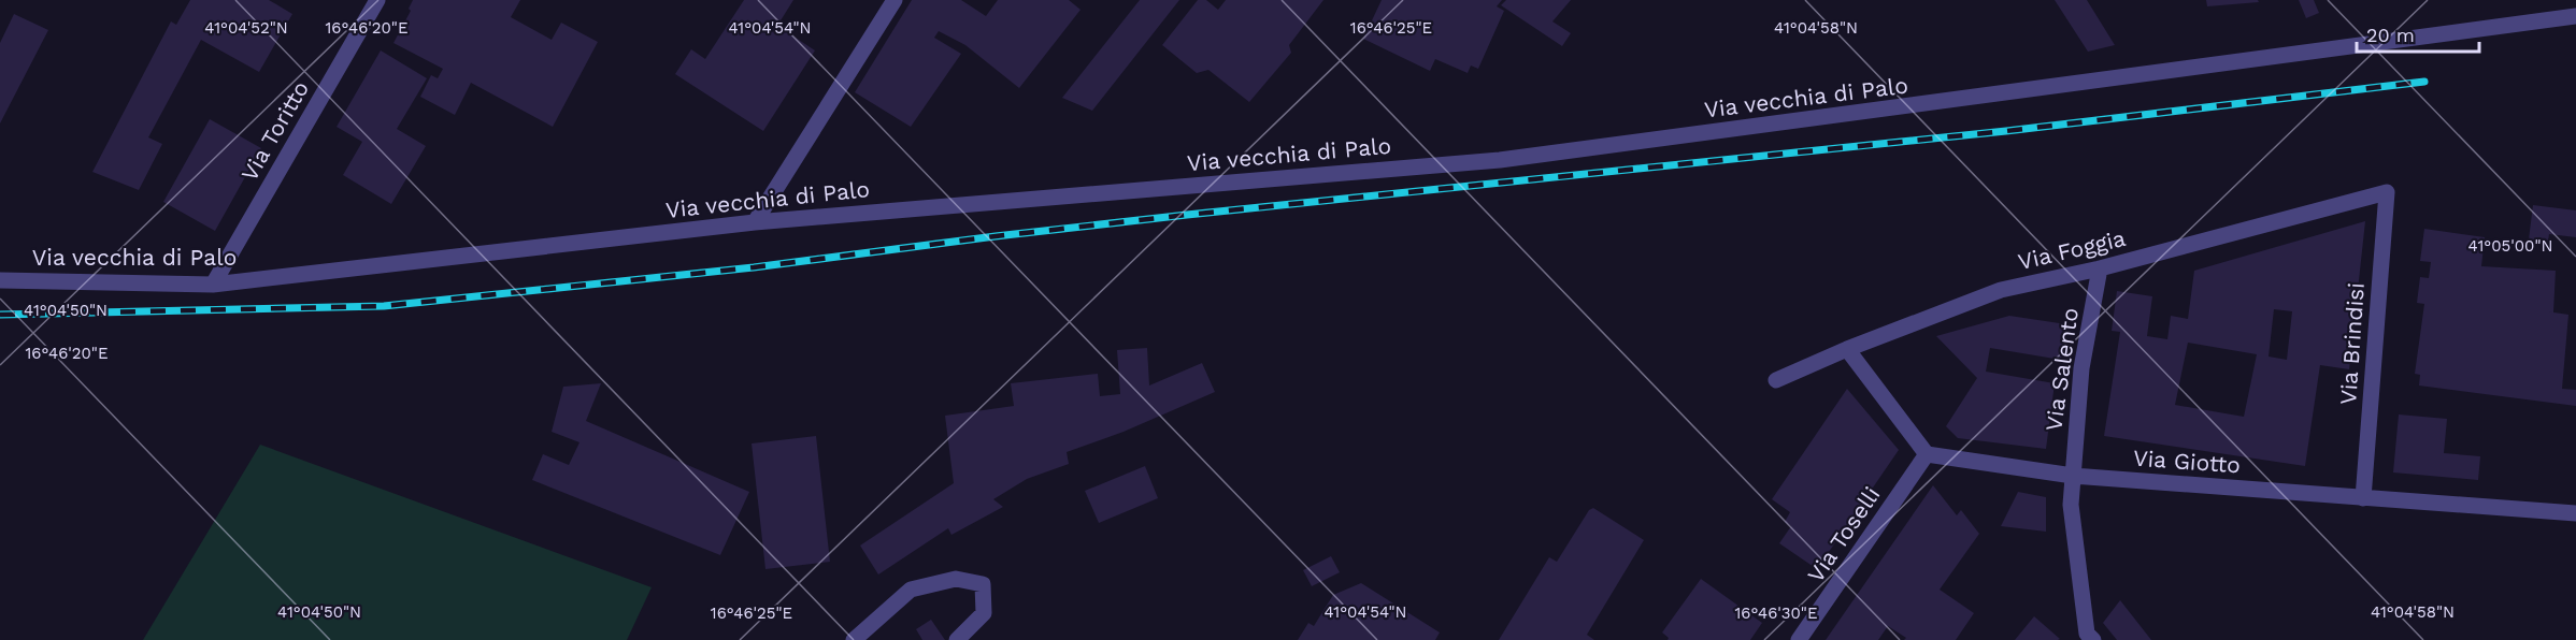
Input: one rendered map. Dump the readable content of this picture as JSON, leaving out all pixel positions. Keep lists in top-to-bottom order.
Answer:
{
  "streets": {
    "street": [
      "Via vecchia di Palo",
      "Via Toritto",
      "Via Foggia",
      "Via Brindisi",
      "Via Salento",
      "Via Giotto",
      "Via Toselli"
    ]
  },
  "crossings": [
    ["Via vecchia di Palo", "Via Toritto"],
    ["Via Foggia", "Via Brindisi"],
    ["Via Foggia", "Via Salento"],
    ["Via Brindisi", "Via Giotto"],
    ["Via Salento", "Via Giotto"],
    ["Via Giotto", "Via Toselli"]
  ],
  "scale_bar": "20 m",
  "coordinates": [
    "16°46'20\"E",
    "16°46'25\"E",
    "41°04'52\"N",
    "41°04'54\"N",
    "41°04'58\"N",
    "41°05'00\"N",
    "41°04'50\"N",
    "16°46'30\"E"
  ]
}
